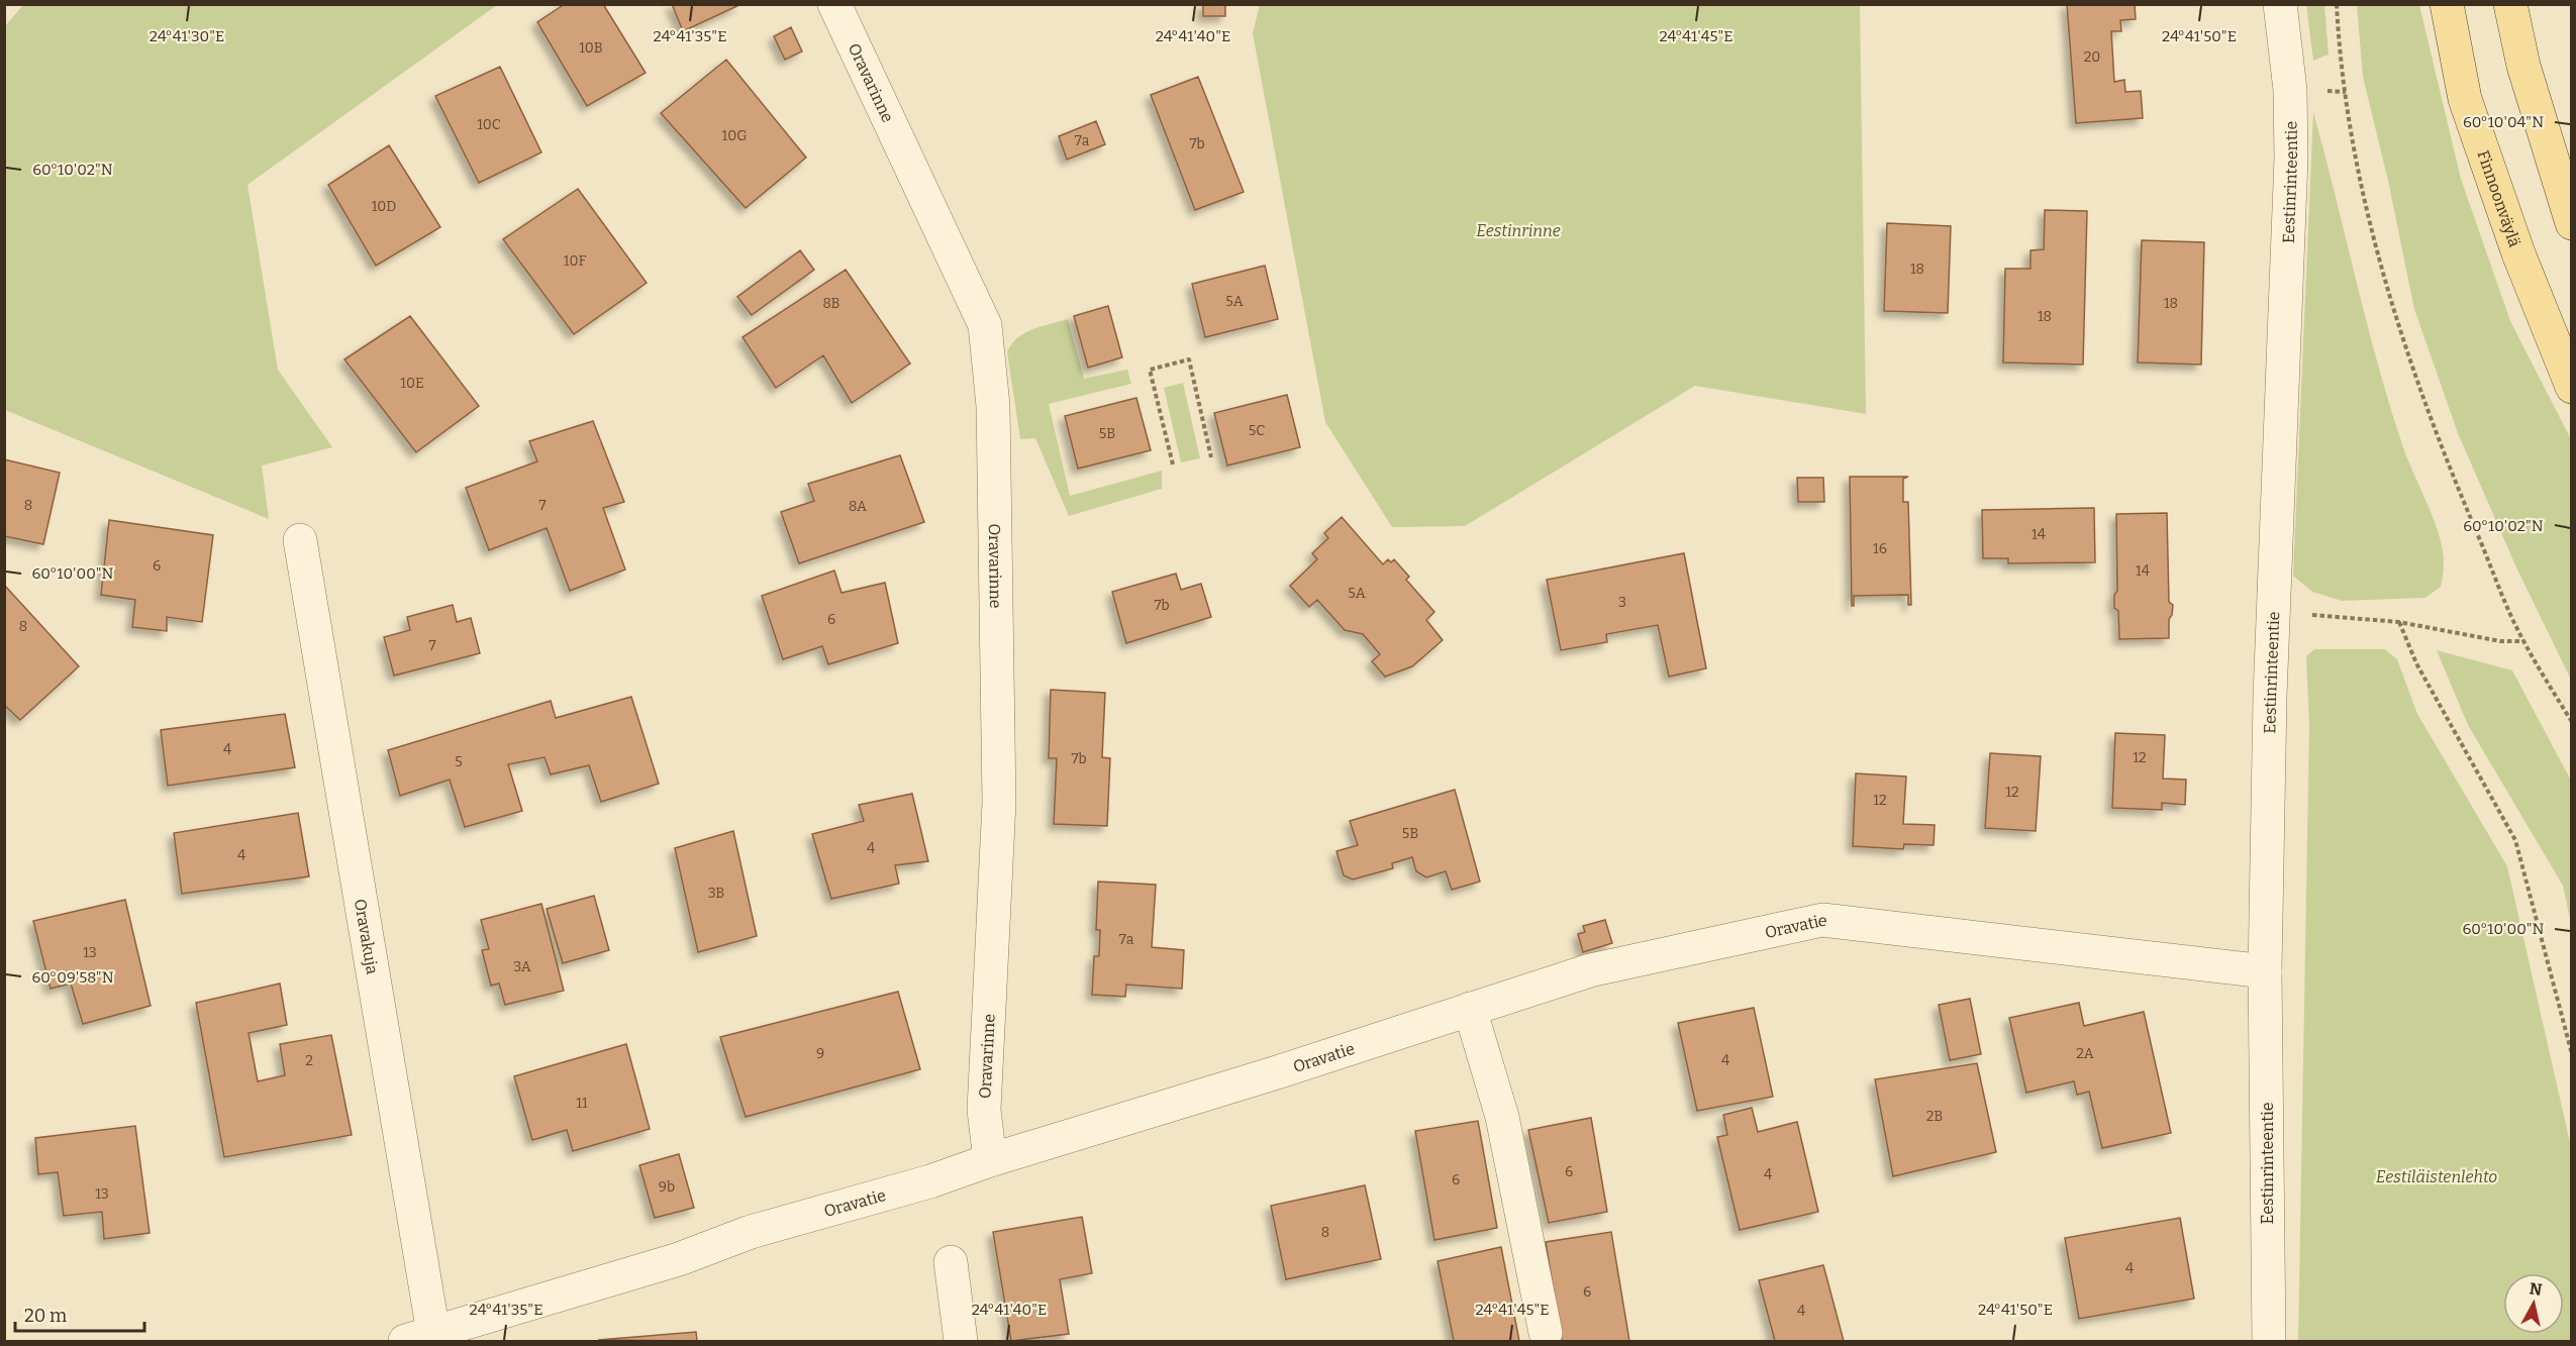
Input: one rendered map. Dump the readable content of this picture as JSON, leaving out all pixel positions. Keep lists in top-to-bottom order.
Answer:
{
  "streets": {
    "main road": ["Finnoonväylä"],
    "street": [
      "Oravarinne",
      "Eestinrinteentie",
      "Oravatie",
      "Oravakuja"
    ]
  },
  "crossings": [
    ["Oravarinne", "Oravatie"],
    ["Eestinrinteentie", "Oravatie"],
    ["Oravatie", "Oravakuja"]
  ],
  "parks": ["Eestinrinne", "Eestiläistenlehto"],
  "house_numbers": [
    "10B",
    "20",
    "10C",
    "10G",
    "7a",
    "7b",
    "10D",
    "10F",
    "18",
    "5A",
    "8B",
    "18",
    "18",
    "10E",
    "5C",
    "5B",
    "8",
    "7",
    "8A",
    "14",
    "16",
    "6",
    "14",
    "5A",
    "3",
    "7b",
    "6",
    "8",
    "7",
    "4",
    "12",
    "7b",
    "5",
    "12",
    "12",
    "5B",
    "4",
    "4",
    "3B",
    "7a",
    "13",
    "3A",
    "9",
    "2A",
    "2",
    "4",
    "11",
    "2B",
    "6",
    "4",
    "6",
    "9b",
    "13",
    "8",
    "4",
    "6",
    "4"
  ],
  "scale_bar": "20 m",
  "north": "top",
  "coordinates": [
    "24°41'30\"E",
    "24°41'35\"E",
    "24°41'40\"E",
    "24°41'45\"E",
    "24°41'50\"E",
    "60°10'04\"N",
    "60°10'02\"N",
    "60°10'00\"N",
    "60°09'58\"N"
  ]
}
